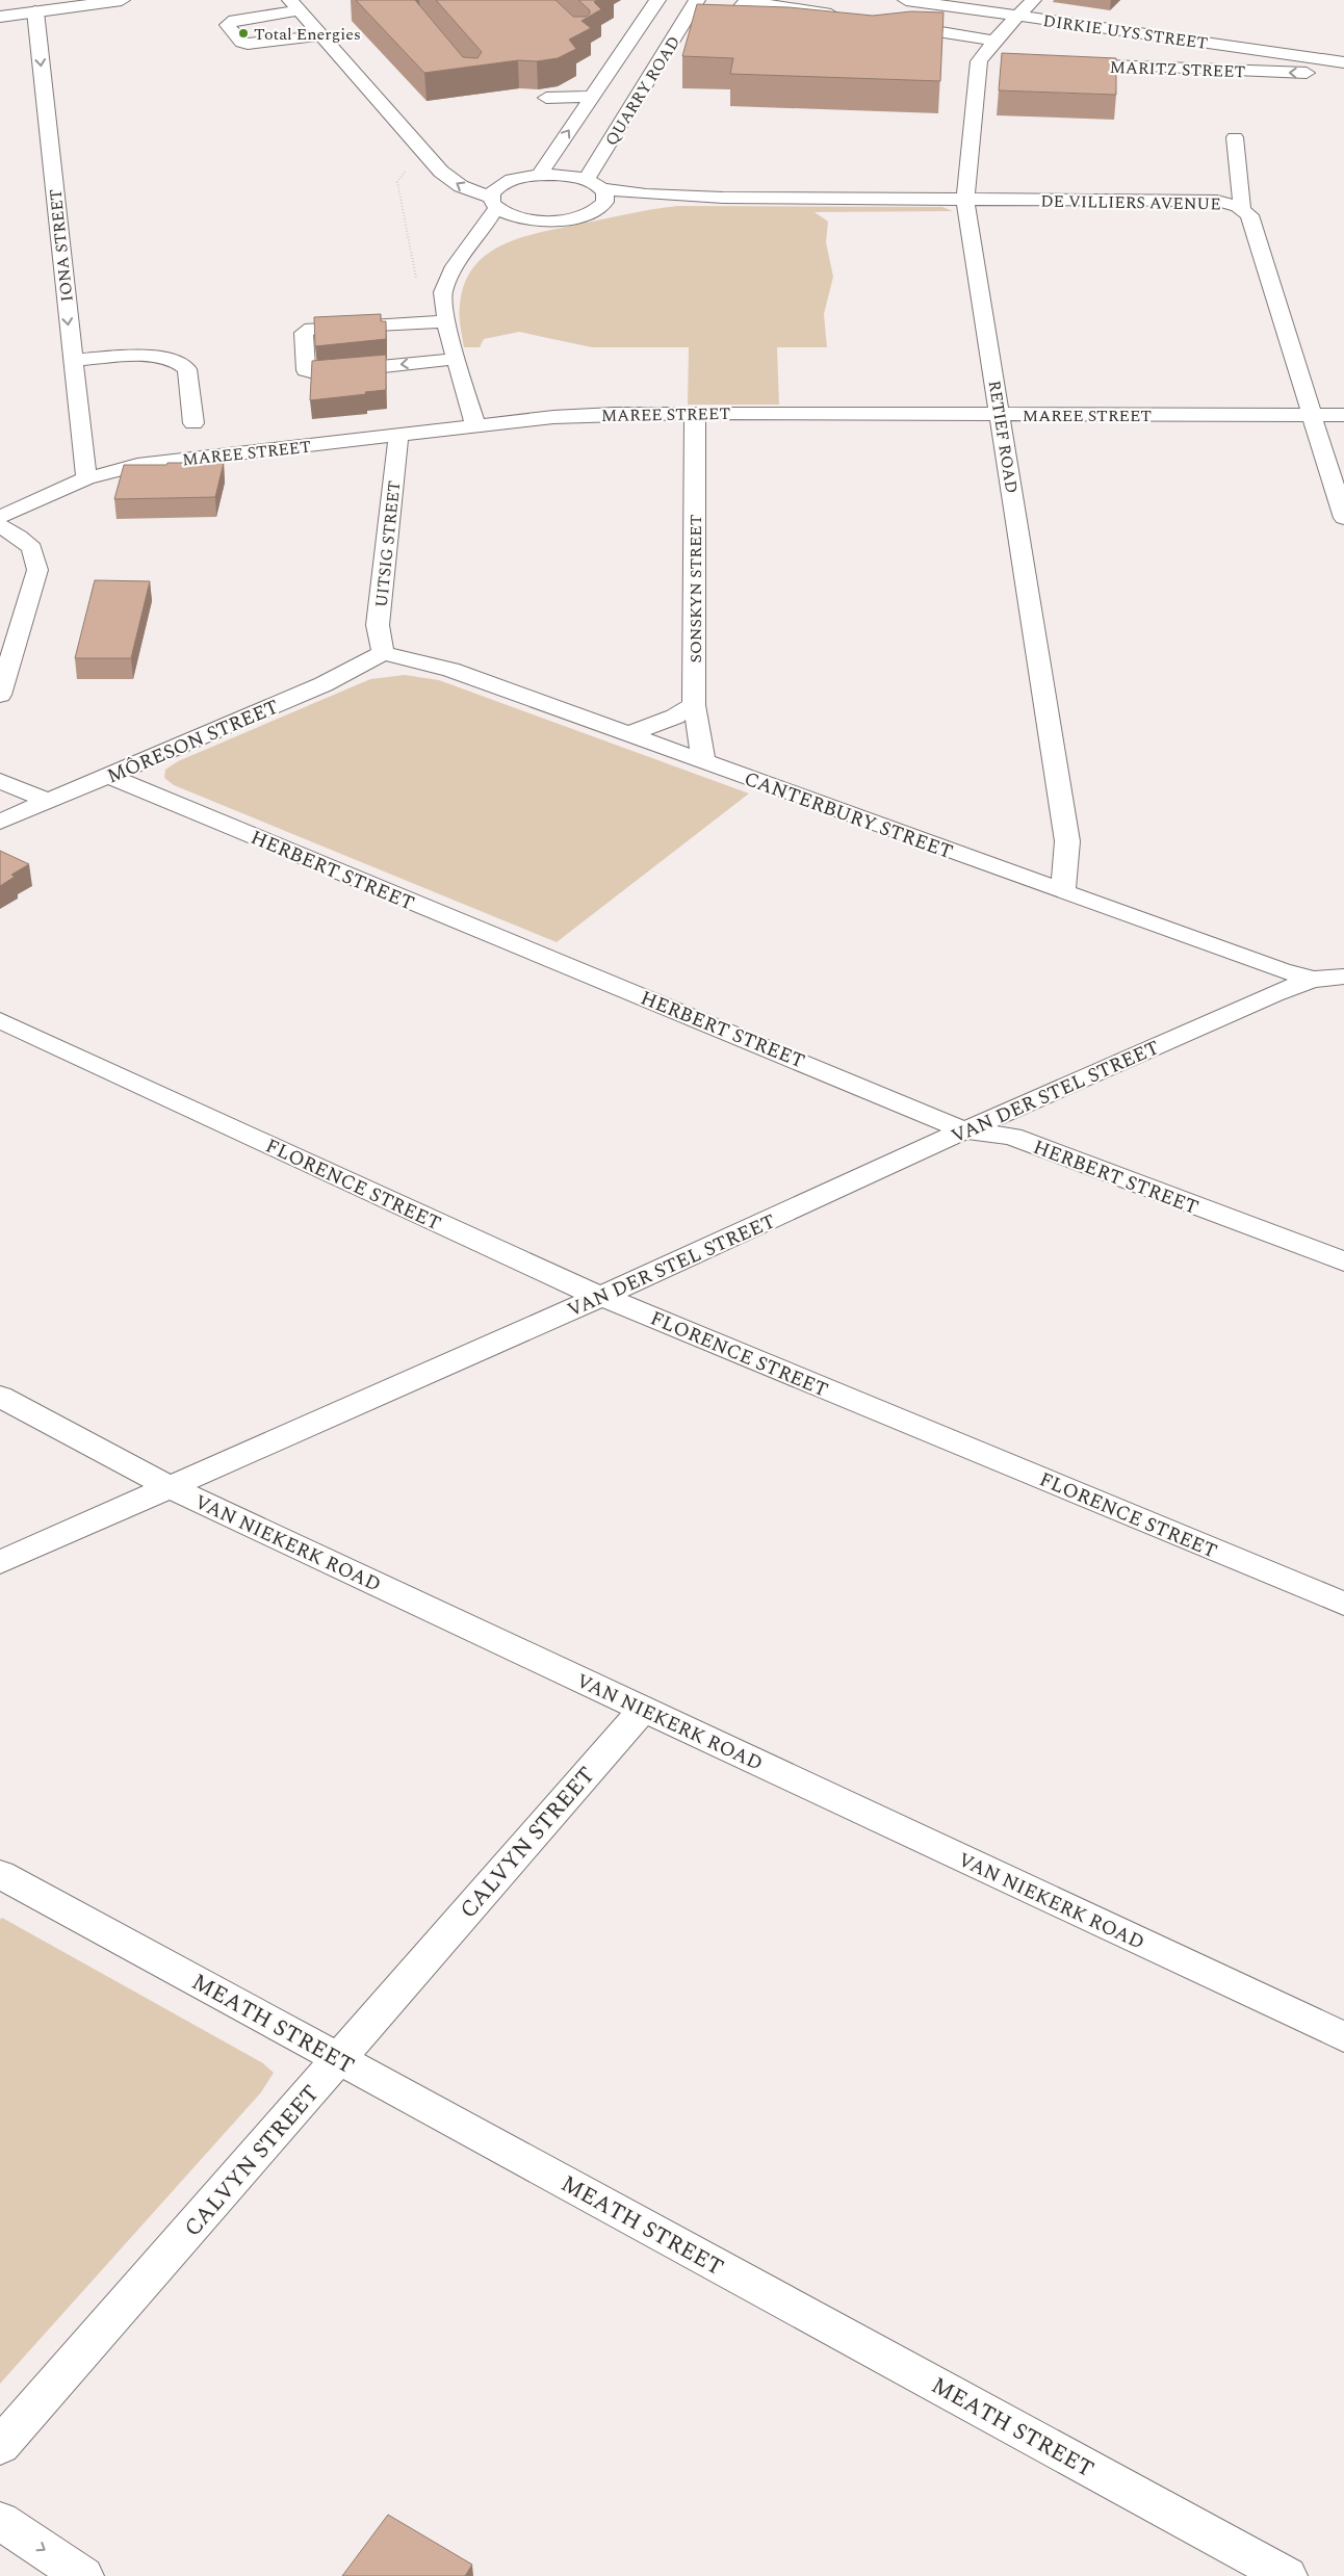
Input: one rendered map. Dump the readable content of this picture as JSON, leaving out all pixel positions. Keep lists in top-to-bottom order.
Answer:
{
  "streets": {
    "street": [
      "DIRKIE UYS STREET",
      "MARITZ STREET",
      "QUARRY ROAD",
      "DE VILLIERS AVENUE",
      "IONA STREET",
      "MAREE STREET",
      "RETIEF ROAD",
      "UITSIG STREET",
      "SONSKYN STREET",
      "MÔRESON STREET",
      "CANTERBURY STREET",
      "HERBERT STREET",
      "VAN DER STEL STREET",
      "FLORENCE STREET",
      "VAN NIEKERK ROAD",
      "CALVYN STREET",
      "MEATH STREET"
    ]
  },
  "crossings": [
    ["DIRKIE UYS STREET", "RETIEF ROAD"],
    ["DE VILLIERS AVENUE", "MAREE STREET"],
    ["DE VILLIERS AVENUE", "RETIEF ROAD"],
    ["IONA STREET", "MAREE STREET"],
    ["MAREE STREET", "RETIEF ROAD"],
    ["MAREE STREET", "UITSIG STREET"],
    ["MAREE STREET", "SONSKYN STREET"],
    ["RETIEF ROAD", "CANTERBURY STREET"],
    ["UITSIG STREET", "MÔRESON STREET"],
    ["UITSIG STREET", "CANTERBURY STREET"],
    ["SONSKYN STREET", "CANTERBURY STREET"],
    ["MÔRESON STREET", "CANTERBURY STREET"],
    ["MÔRESON STREET", "HERBERT STREET"],
    ["CANTERBURY STREET", "VAN DER STEL STREET"],
    ["HERBERT STREET", "VAN DER STEL STREET"],
    ["VAN DER STEL STREET", "FLORENCE STREET"],
    ["VAN DER STEL STREET", "VAN NIEKERK ROAD"],
    ["VAN NIEKERK ROAD", "CALVYN STREET"],
    ["CALVYN STREET", "MEATH STREET"]
  ],
  "one_way": ["MARITZ STREET", "IONA STREET"],
  "places": ["Total Energies"]
}
